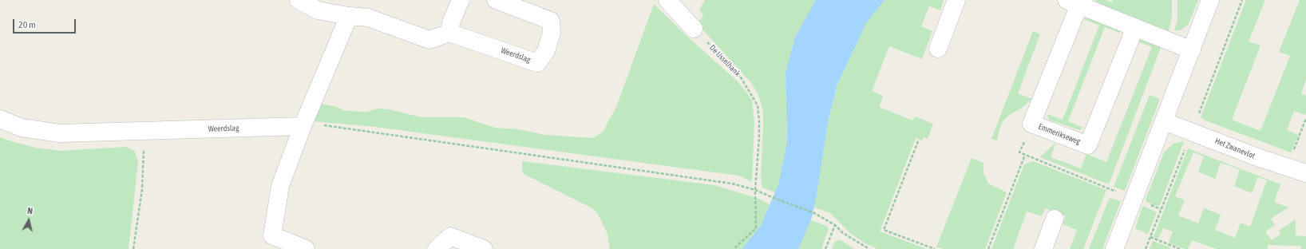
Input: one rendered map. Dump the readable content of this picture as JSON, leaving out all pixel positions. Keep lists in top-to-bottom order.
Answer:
{
  "streets": {
    "street": ["Weerdslag", "Emmerikseweg", "Het Zwanevlot"],
    "path": ["De IJsselhank"]
  },
  "scale_bar": "20 m",
  "north": "top"
}
